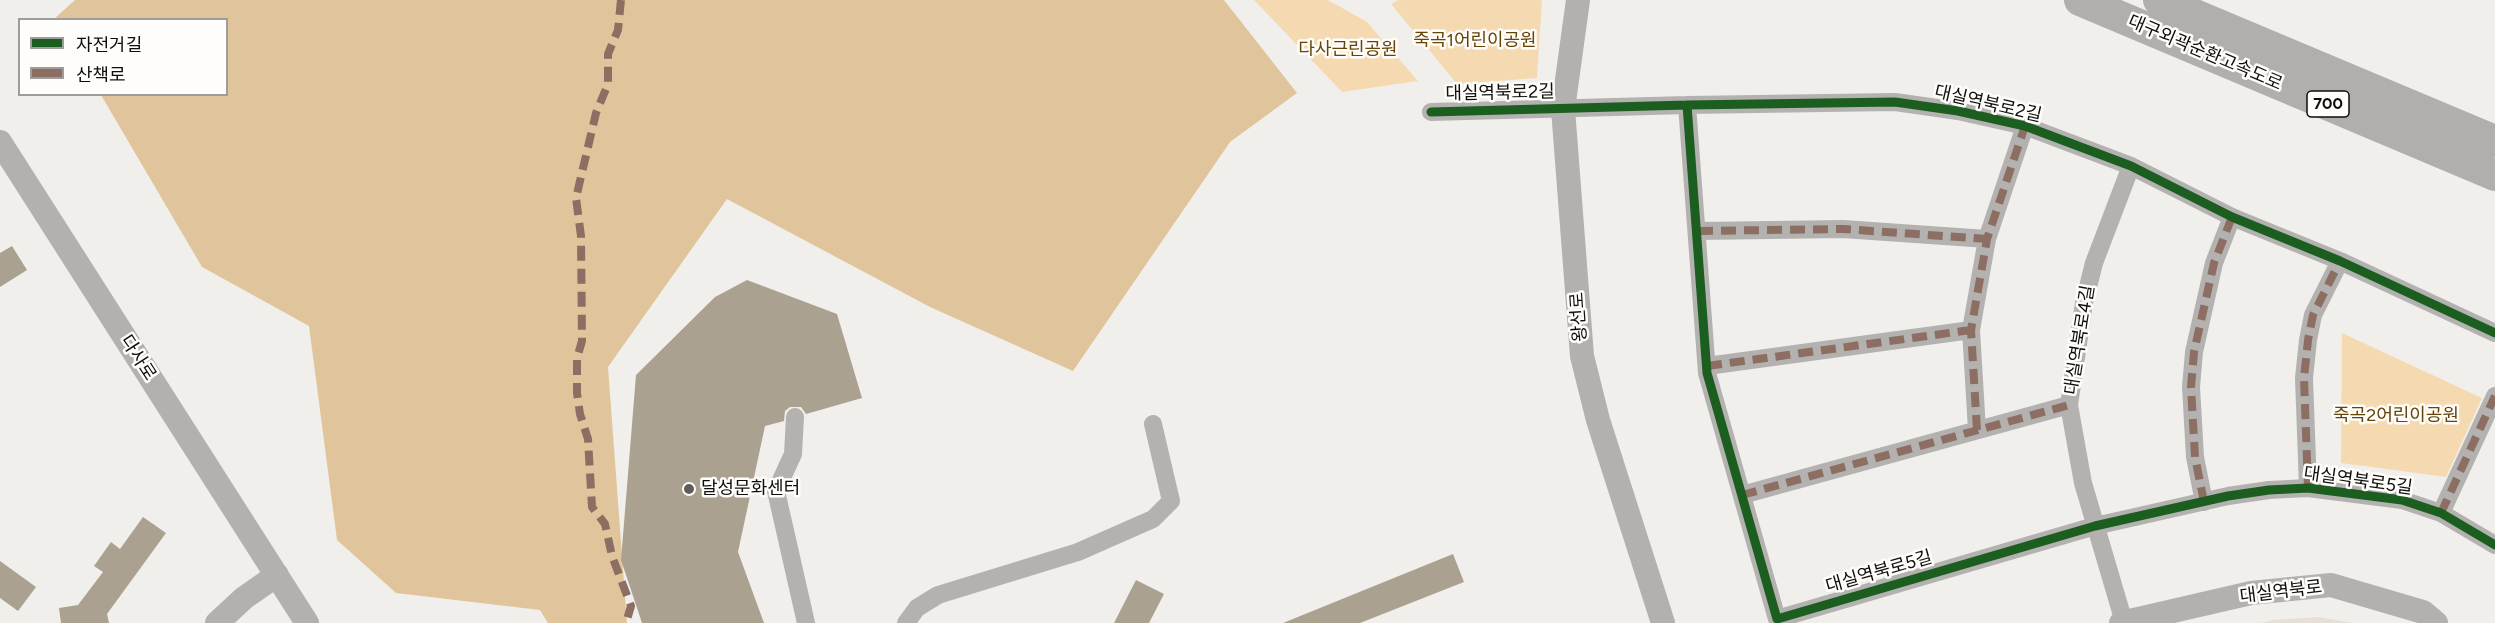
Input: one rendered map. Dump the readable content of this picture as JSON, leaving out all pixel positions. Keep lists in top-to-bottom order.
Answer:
{
  "streets": {
    "highway": ["대구외곽순환고속도로", "700"],
    "street": [
      "대실역북로2길",
      "왕선로",
      "대실역북로4길",
      "다사로",
      "대실역북로5길",
      "대실역북로"
    ]
  },
  "crossings": [
    ["대실역북로2길", "왕선로"],
    ["대실역북로2길", "대실역북로4길"],
    ["대실역북로2길", "대실역북로5길"],
    ["대실역북로4길", "대실역북로5길"],
    ["대실역북로4길", "대실역북로"]
  ],
  "parks": ["죽곡1어린이공원", "다사근린공원", "죽곡2어린이공원"],
  "places": ["달성문화센터"],
  "legend": ["자전거길", "산책로"]
}
